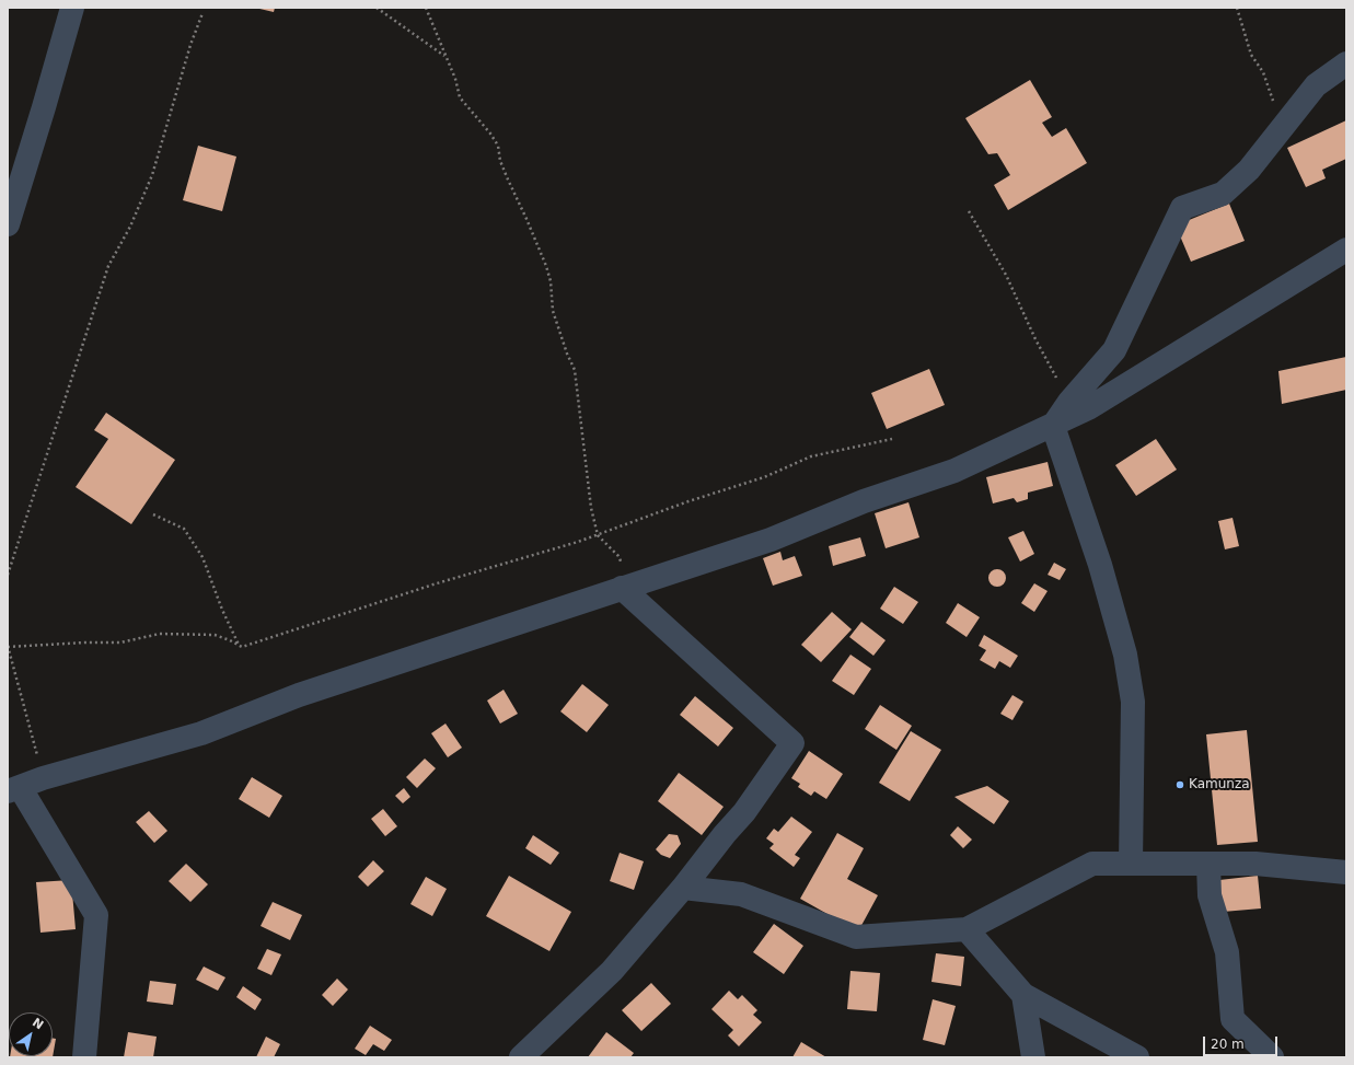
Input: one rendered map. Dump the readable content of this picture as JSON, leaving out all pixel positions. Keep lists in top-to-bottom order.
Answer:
{
  "places": ["Kamunza"],
  "scale_bar": "20 m",
  "north": "top right"
}
